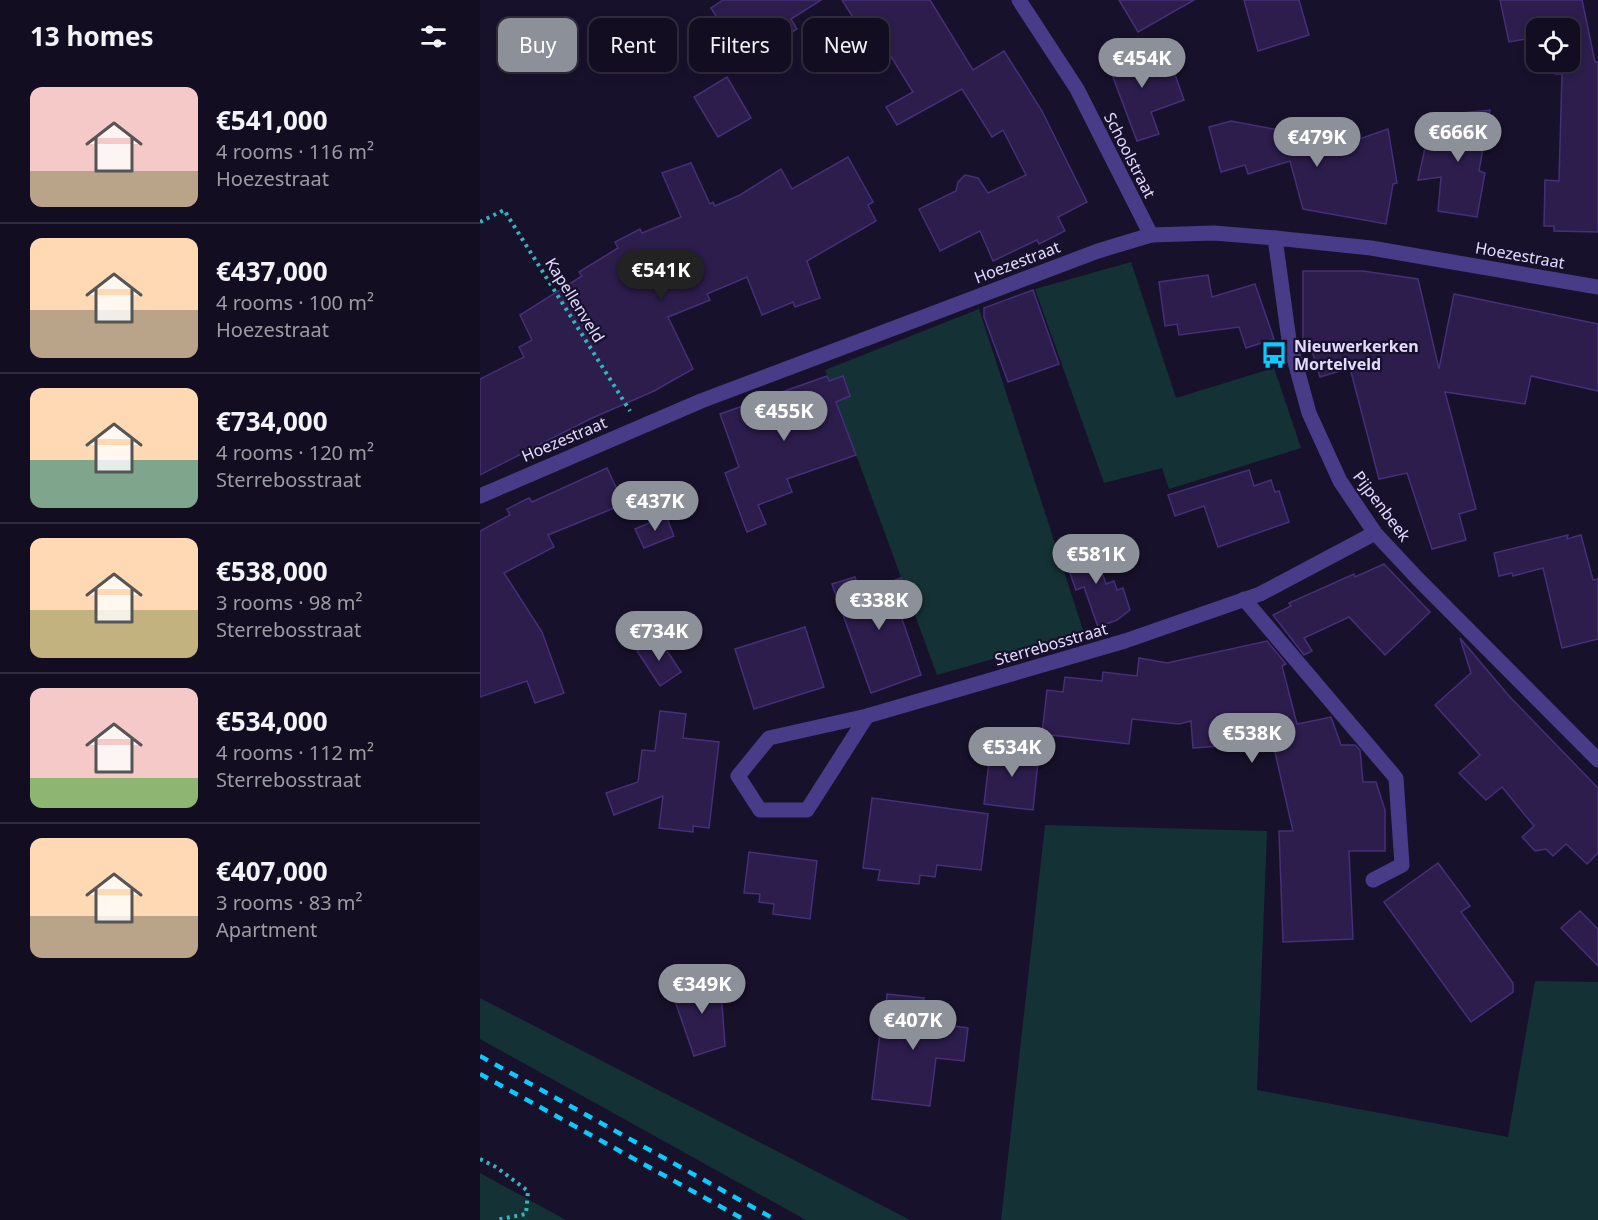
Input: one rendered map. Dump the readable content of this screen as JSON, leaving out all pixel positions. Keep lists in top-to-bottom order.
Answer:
{
  "streets": {
    "street": [
      "Schoolstraat",
      "Hoezestraat",
      "Pijpenbeek",
      "Sterrebosstraat"
    ],
    "path": ["Kapellenveld"]
  },
  "crossings": [
    ["Schoolstraat", "Hoezestraat"],
    ["Hoezestraat", "Kapellenveld"],
    ["Hoezestraat", "Pijpenbeek"],
    ["Pijpenbeek", "Sterrebosstraat"]
  ],
  "places": {
    "bus stop": ["Nieuwerkerken Mortelveld"]
  },
  "page": {
    "heading": "13 homes",
    "chip": [
      "Buy",
      "Rent",
      "Filters",
      "New"
    ],
    "price": [
      "€454K",
      "€666K",
      "€479K",
      "€541K",
      "€455K",
      "€437K",
      "€581K",
      "€338K",
      "€734K",
      "€538K",
      "€534K",
      "€349K",
      "€407K"
    ],
    "list": [
      {
        "name": "€541,000",
        "note": "4 rooms · 116 m² · Hoezestraat"
      },
      {
        "name": "€437,000",
        "note": "4 rooms · 100 m² · Hoezestraat"
      },
      {
        "name": "€734,000",
        "note": "4 rooms · 120 m² · Sterrebosstraat"
      },
      {
        "name": "€538,000",
        "note": "3 rooms · 98 m² · Sterrebosstraat"
      },
      {
        "name": "€534,000",
        "note": "4 rooms · 112 m² · Sterrebosstraat"
      },
      {
        "name": "€407,000",
        "note": "3 rooms · 83 m² · Apartment"
      }
    ]
  }
}
